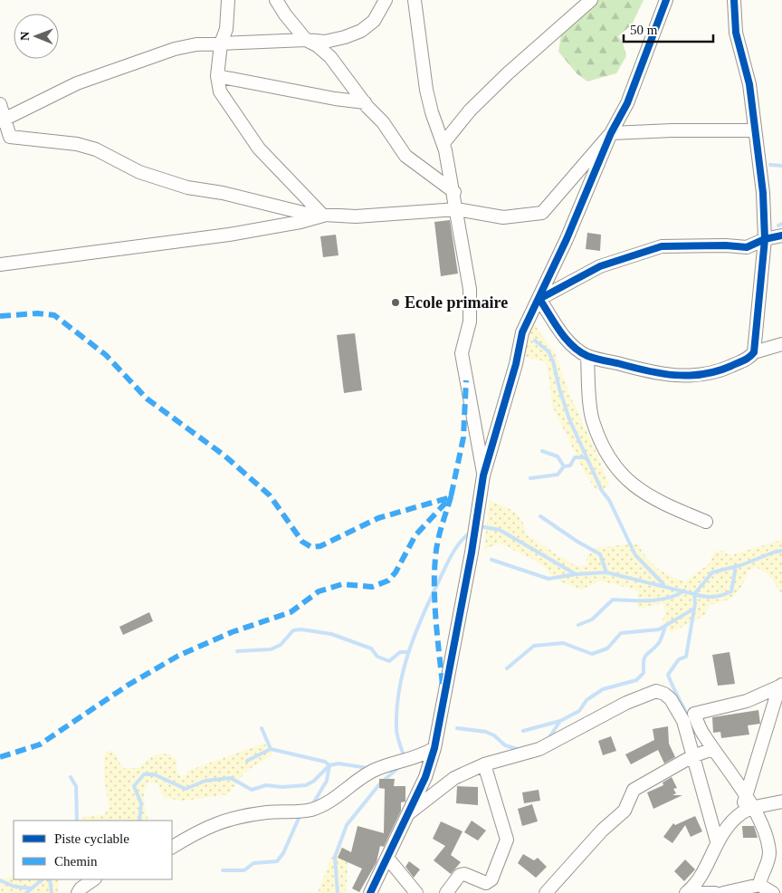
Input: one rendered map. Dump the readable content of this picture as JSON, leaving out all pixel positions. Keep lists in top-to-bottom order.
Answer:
{
  "places": ["Ecole primaire"],
  "legend": ["Piste cyclable", "Chemin"],
  "scale_bar": "50 m",
  "north": "left"
}
